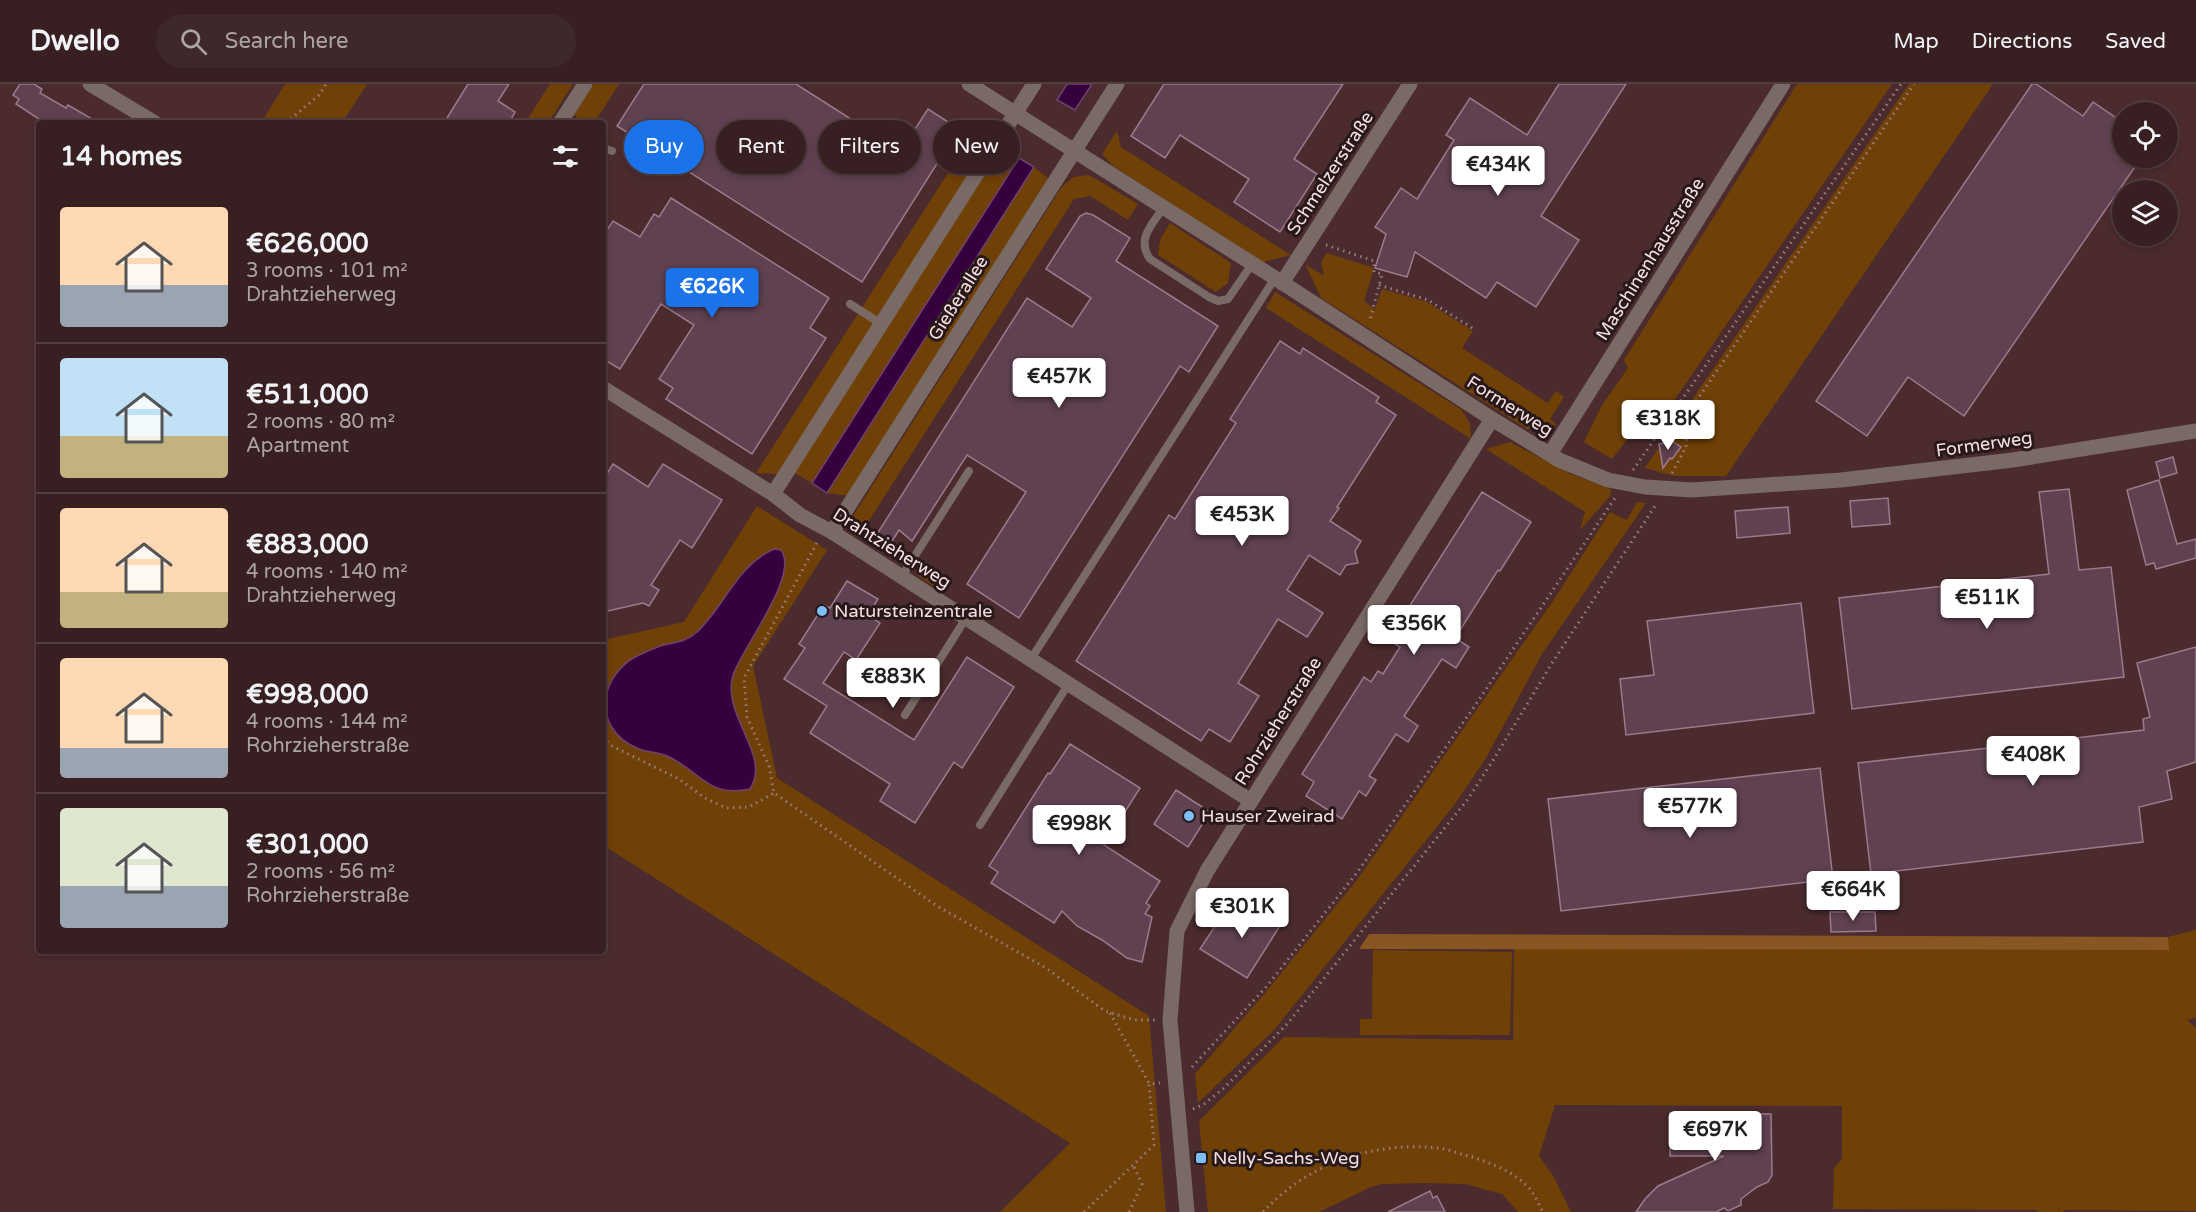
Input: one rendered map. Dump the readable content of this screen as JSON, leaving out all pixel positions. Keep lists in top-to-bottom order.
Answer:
{
  "streets": {
    "street": [
      "Schmelzerstraße",
      "Maschinenhausstraße",
      "Gießerallee",
      "Formerweg",
      "Drahtzieherweg",
      "Rohrzieherstraße"
    ]
  },
  "crossings": [
    ["Schmelzerstraße", "Formerweg"],
    ["Maschinenhausstraße", "Formerweg"],
    ["Gießerallee", "Formerweg"],
    ["Gießerallee", "Drahtzieherweg"],
    ["Formerweg", "Rohrzieherstraße"],
    ["Drahtzieherweg", "Rohrzieherstraße"]
  ],
  "places": {
    "other": ["Natursteinzentrale", "Hauser Zweirad"],
    "transit": ["Nelly-Sachs-Weg"]
  },
  "page": {
    "header": "Dwello",
    "search": "Search here",
    "nav": ["Map", "Directions", "Saved"],
    "chip": [
      "Buy",
      "Rent",
      "Filters",
      "New"
    ],
    "heading": "14 homes",
    "price": [
      "€434K",
      "€626K",
      "€457K",
      "€318K",
      "€453K",
      "€511K",
      "€356K",
      "€883K",
      "€408K",
      "€577K",
      "€998K",
      "€664K",
      "€301K",
      "€697K"
    ],
    "list": [
      {
        "name": "€626,000",
        "note": "3 rooms · 101 m² · Drahtzieherweg"
      },
      {
        "name": "€511,000",
        "note": "2 rooms · 80 m² · Apartment"
      },
      {
        "name": "€883,000",
        "note": "4 rooms · 140 m² · Drahtzieherweg"
      },
      {
        "name": "€998,000",
        "note": "4 rooms · 144 m² · Rohrzieherstraße"
      },
      {
        "name": "€301,000",
        "note": "2 rooms · 56 m² · Rohrzieherstraße"
      }
    ]
  }
}
